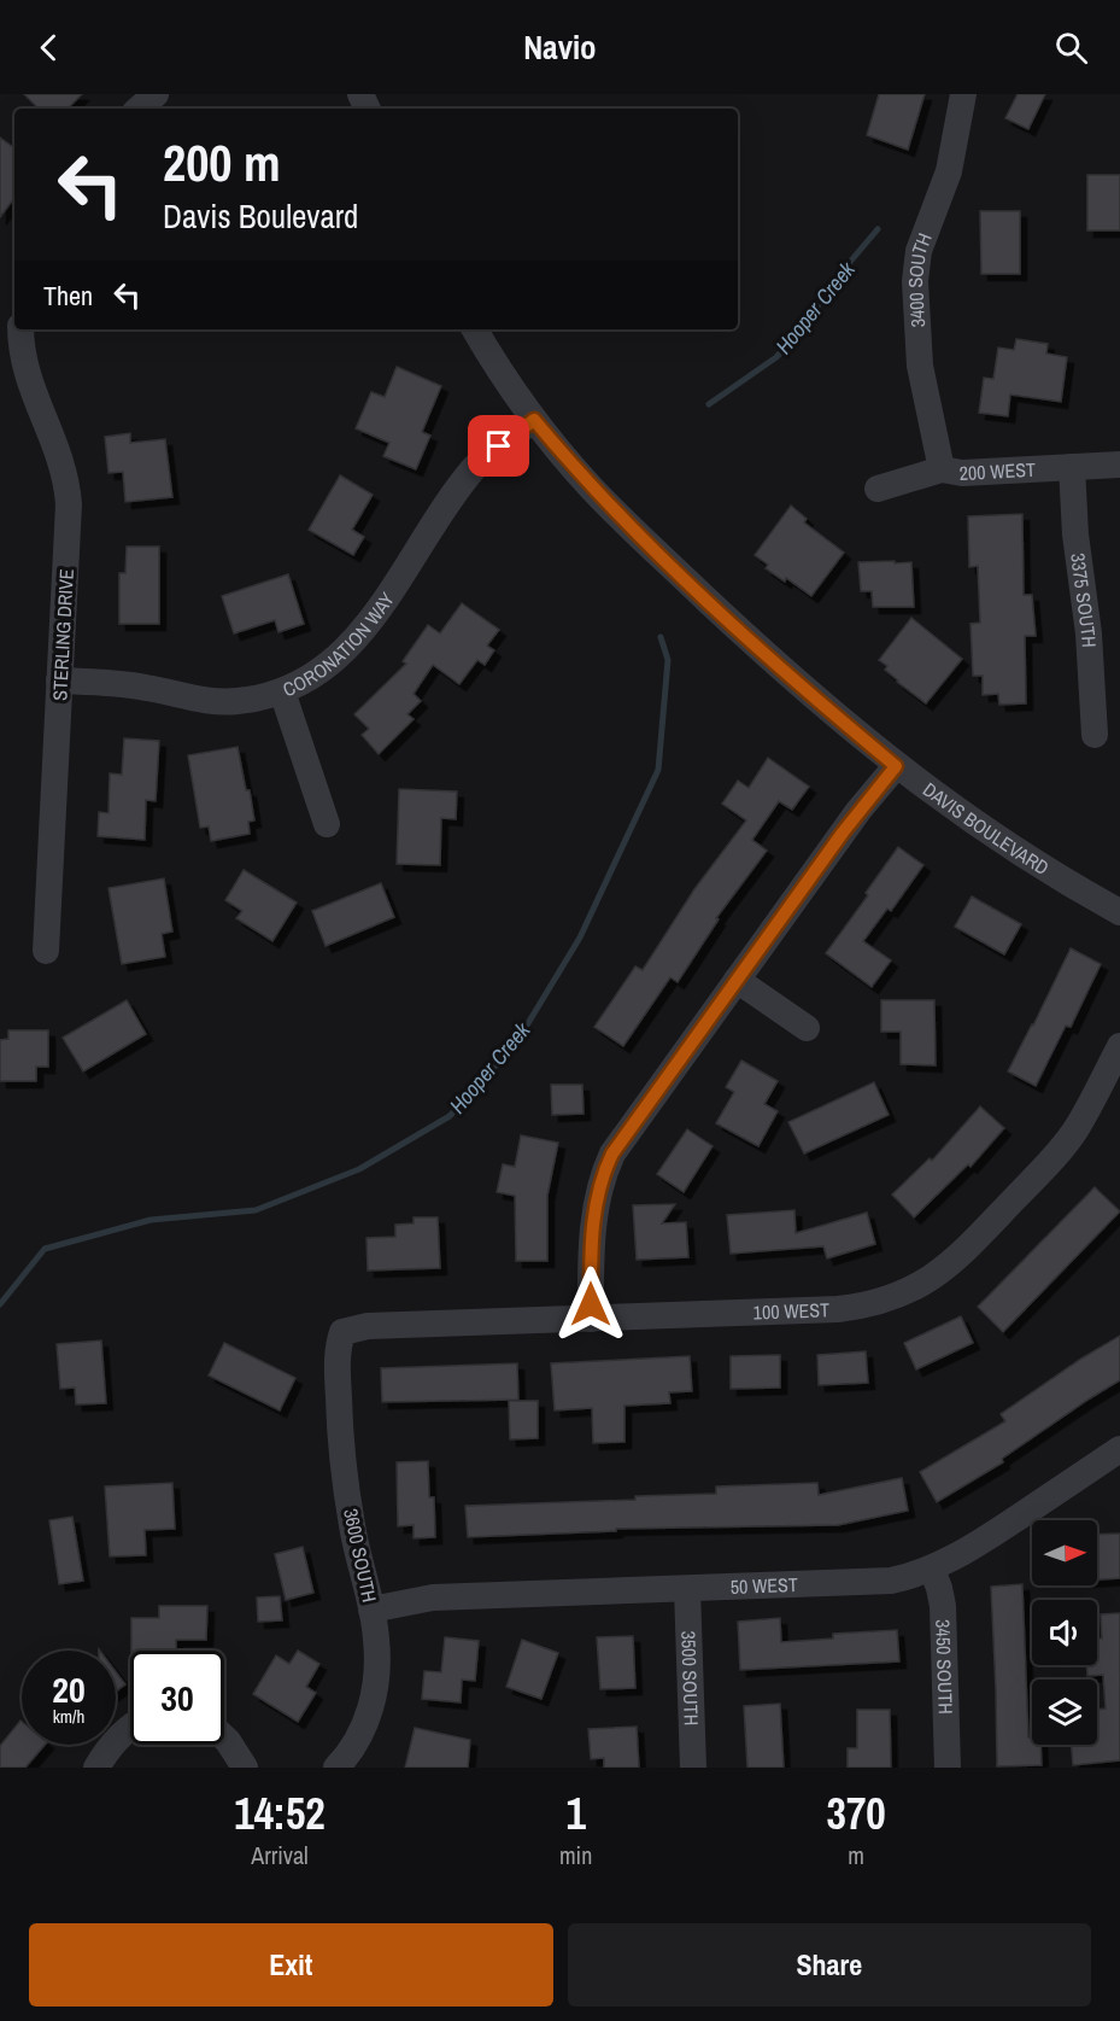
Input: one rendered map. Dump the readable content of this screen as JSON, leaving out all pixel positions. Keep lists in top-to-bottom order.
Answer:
{
  "streets": {
    "street": [
      "3400 SOUTH",
      "200 WEST",
      "3375 SOUTH",
      "STERLING DRIVE",
      "CORONATION WAY",
      "DAVIS BOULEVARD",
      "100 WEST",
      "3600 SOUTH",
      "50 WEST",
      "3450 SOUTH",
      "3500 SOUTH"
    ]
  },
  "crossings": [
    ["3400 SOUTH", "200 WEST"],
    ["200 WEST", "3375 SOUTH"],
    ["STERLING DRIVE", "CORONATION WAY"],
    ["CORONATION WAY", "DAVIS BOULEVARD"],
    ["100 WEST", "3600 SOUTH"],
    ["3600 SOUTH", "50 WEST"],
    ["50 WEST", "3450 SOUTH"],
    ["50 WEST", "3500 SOUTH"]
  ],
  "water": ["Hooper Creek"],
  "north": "right",
  "page": {
    "header": "Navio",
    "turn": ["200 m", "Davis Boulevard"],
    "then": "Then",
    "speed": "20 km/h",
    "limit": "30",
    "eta": [
      "14:52",
      "Arrival",
      "1",
      "min",
      "370",
      "m"
    ],
    "buttons": ["Exit", "Share"]
  }
}
